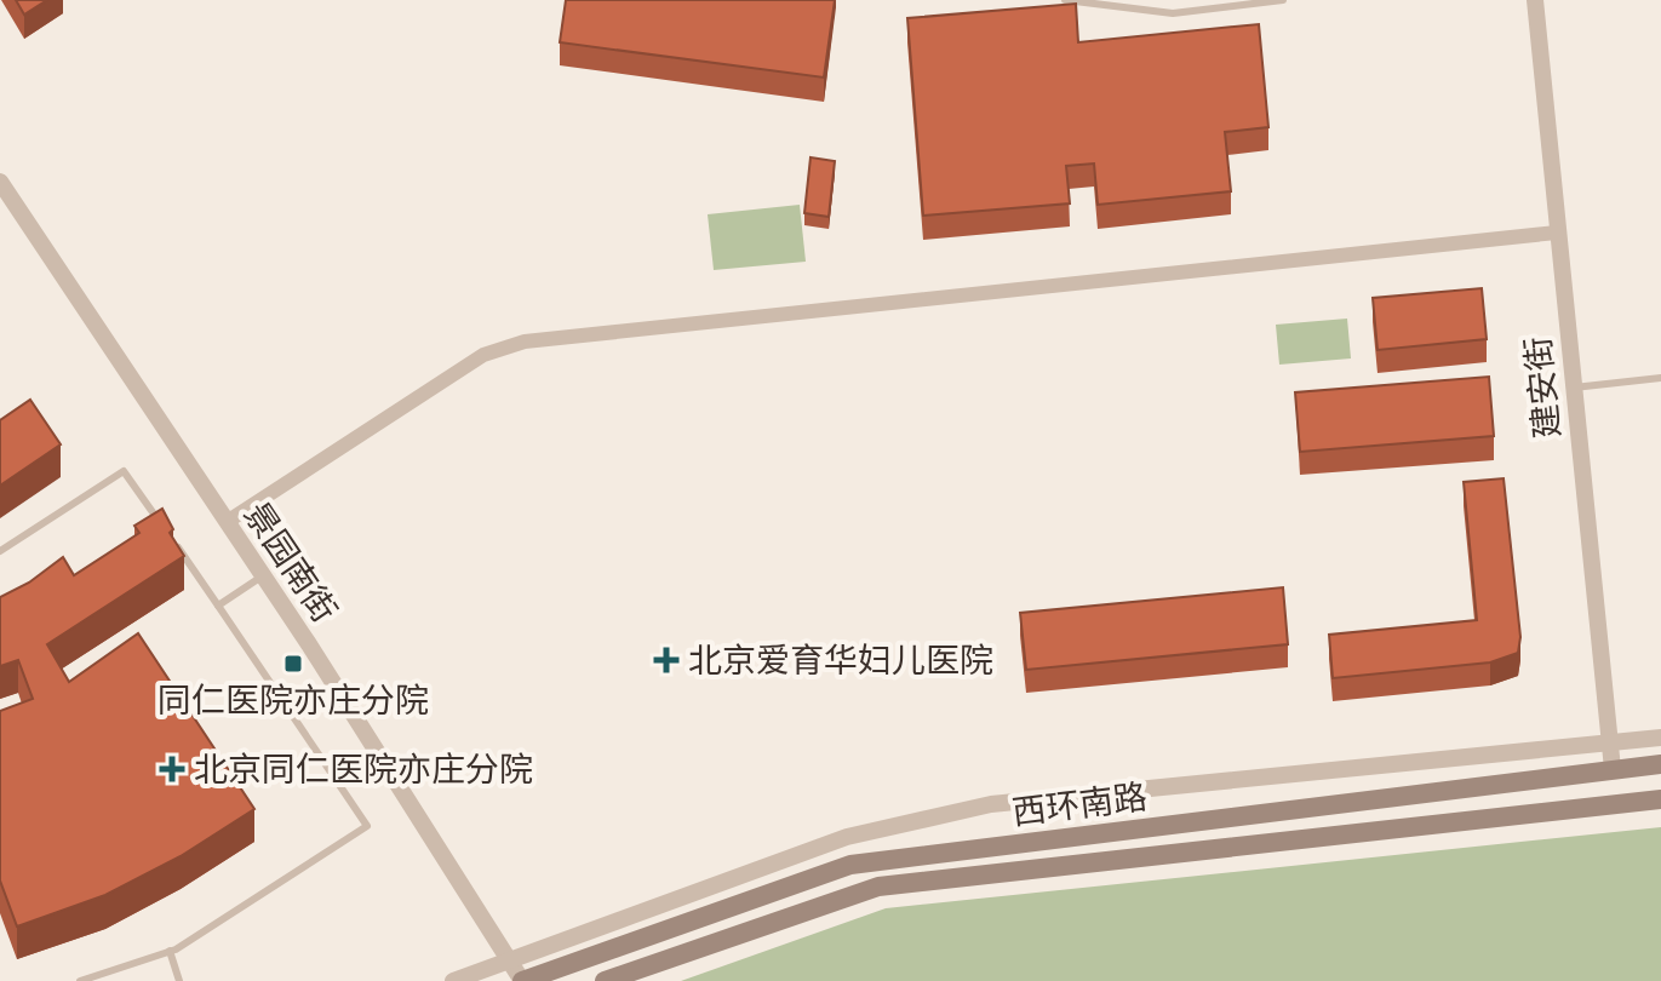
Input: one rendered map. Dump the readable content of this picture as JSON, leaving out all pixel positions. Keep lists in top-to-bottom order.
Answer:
{
  "streets": {
    "main road": ["西环南路"],
    "street": ["建安街", "景园南街"]
  },
  "crossings": [
    ["建安街", "西环南路"],
    ["景园南街", "西环南路"]
  ],
  "places": {
    "health": ["北京爱育华妇儿医院", "北京同仁医院亦庄分院"],
    "transit": ["同仁医院亦庄分院"]
  }
}
